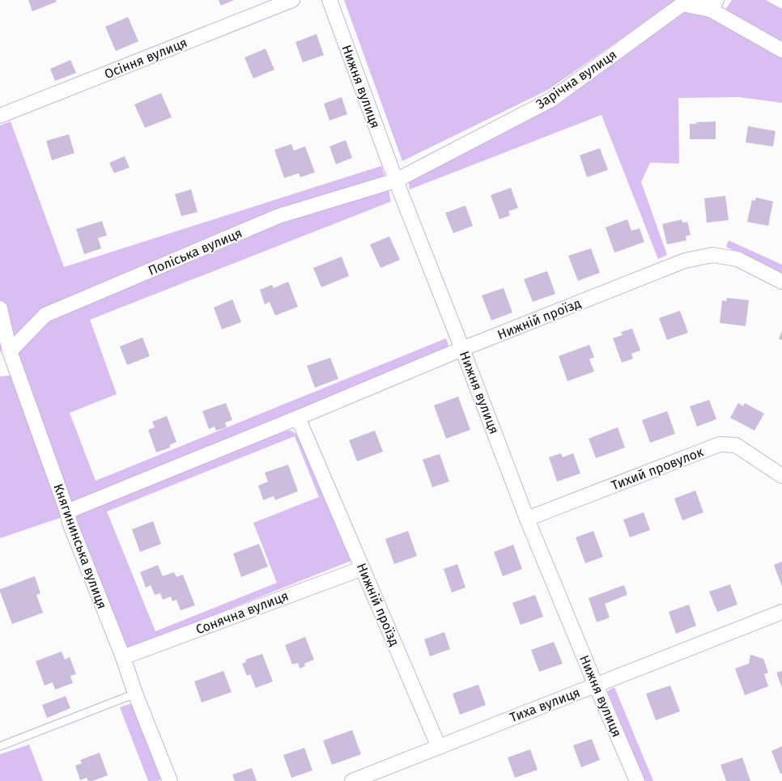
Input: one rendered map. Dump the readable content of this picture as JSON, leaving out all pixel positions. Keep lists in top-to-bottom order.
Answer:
{
  "streets": {
    "street": [
      "Осіння вулиця",
      "Зарічна вулиця",
      "Нижня вулиця",
      "Поліська вулиця",
      "Нижній проїзд",
      "Тихий провулок",
      "Княгининська вулиця",
      "Сонячна вулиця",
      "Тиха вулиця"
    ]
  },
  "crossings": [
    ["Зарічна вулиця", "Нижня вулиця"],
    ["Зарічна вулиця", "Поліська вулиця"],
    ["Нижня вулиця", "Поліська вулиця"],
    ["Нижня вулиця", "Нижній проїзд"],
    ["Нижня вулиця", "Тихий провулок"],
    ["Нижня вулиця", "Тиха вулиця"],
    ["Поліська вулиця", "Княгининська вулиця"],
    ["Нижній проїзд", "Княгининська вулиця"],
    ["Нижній проїзд", "Сонячна вулиця"],
    ["Нижній проїзд", "Тиха вулиця"],
    ["Княгининська вулиця", "Сонячна вулиця"]
  ]
}
